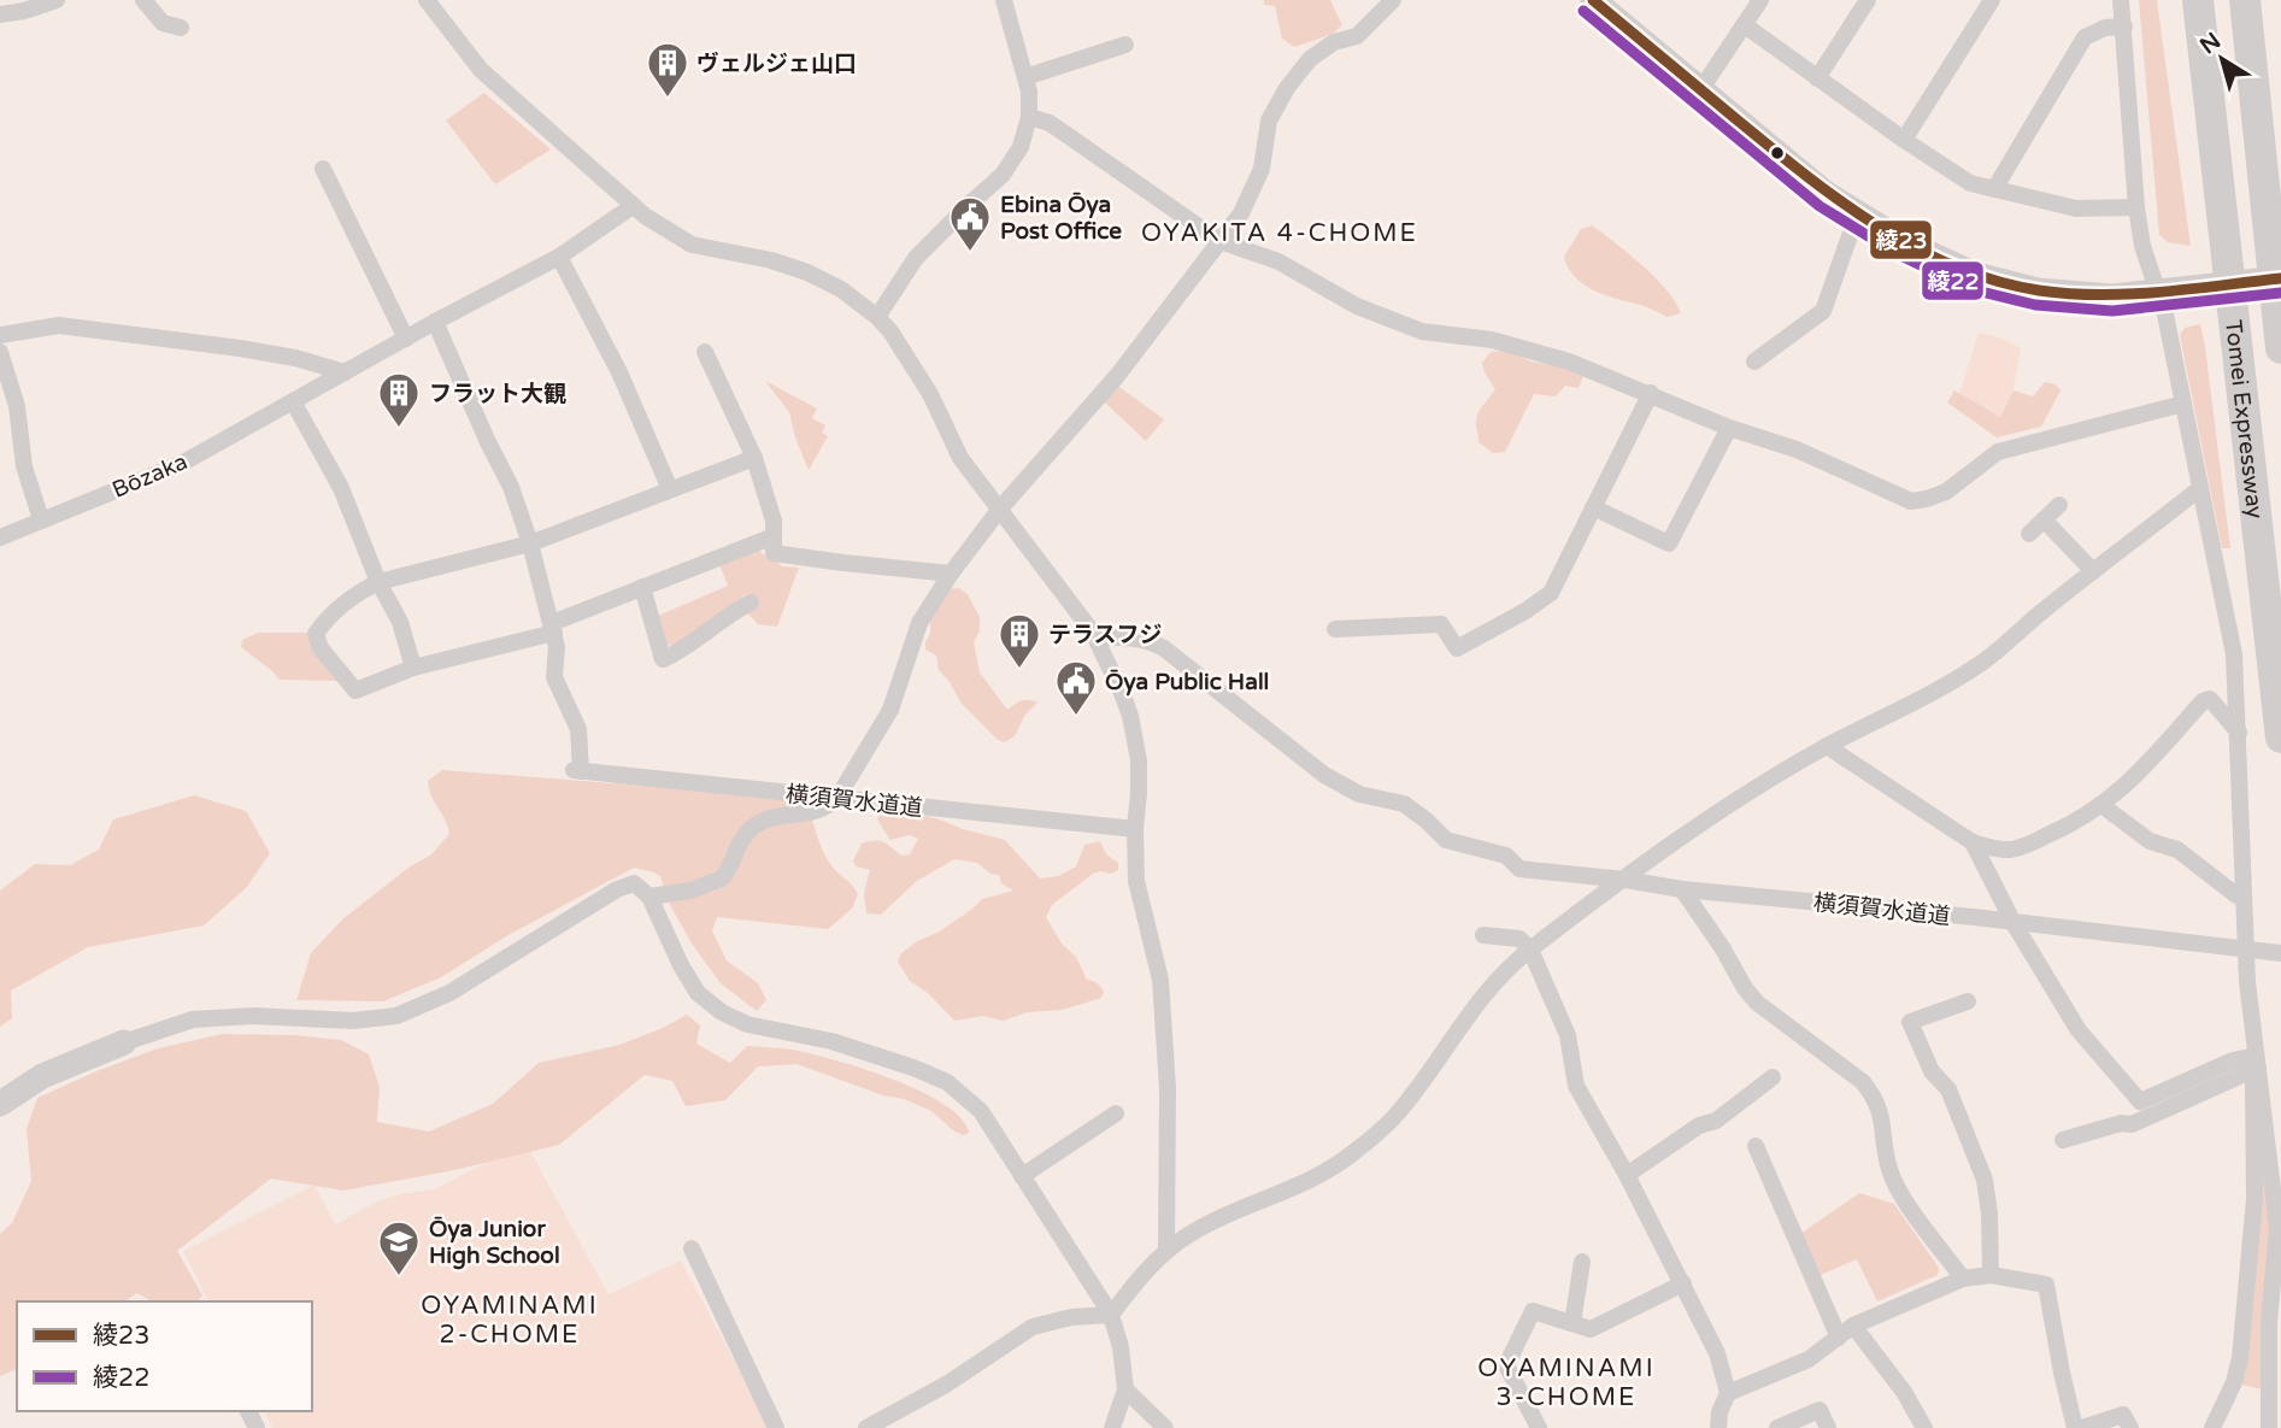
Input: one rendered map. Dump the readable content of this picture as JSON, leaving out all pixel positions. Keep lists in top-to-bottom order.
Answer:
{
  "streets": {
    "highway": ["Tomei Expressway"],
    "street": ["Bōzaka", "横須賀水道道"]
  },
  "districts": ["OYAKITA 4-CHOME", "OYAMINAMI 2-CHOME", "OYAMINAMI 3-CHOME"],
  "places": {
    "building": ["ヴェルジェ山口", "フラット大観", "テラスフジ"],
    "public building": ["Ebina Ōya Post Office", "Ōya Public Hall"],
    "school or university": ["Ōya Junior High School"]
  },
  "lines": ["transit line 綾23", "transit line 綾22"],
  "legend": ["綾23", "綾22"],
  "north": "top left"
}
